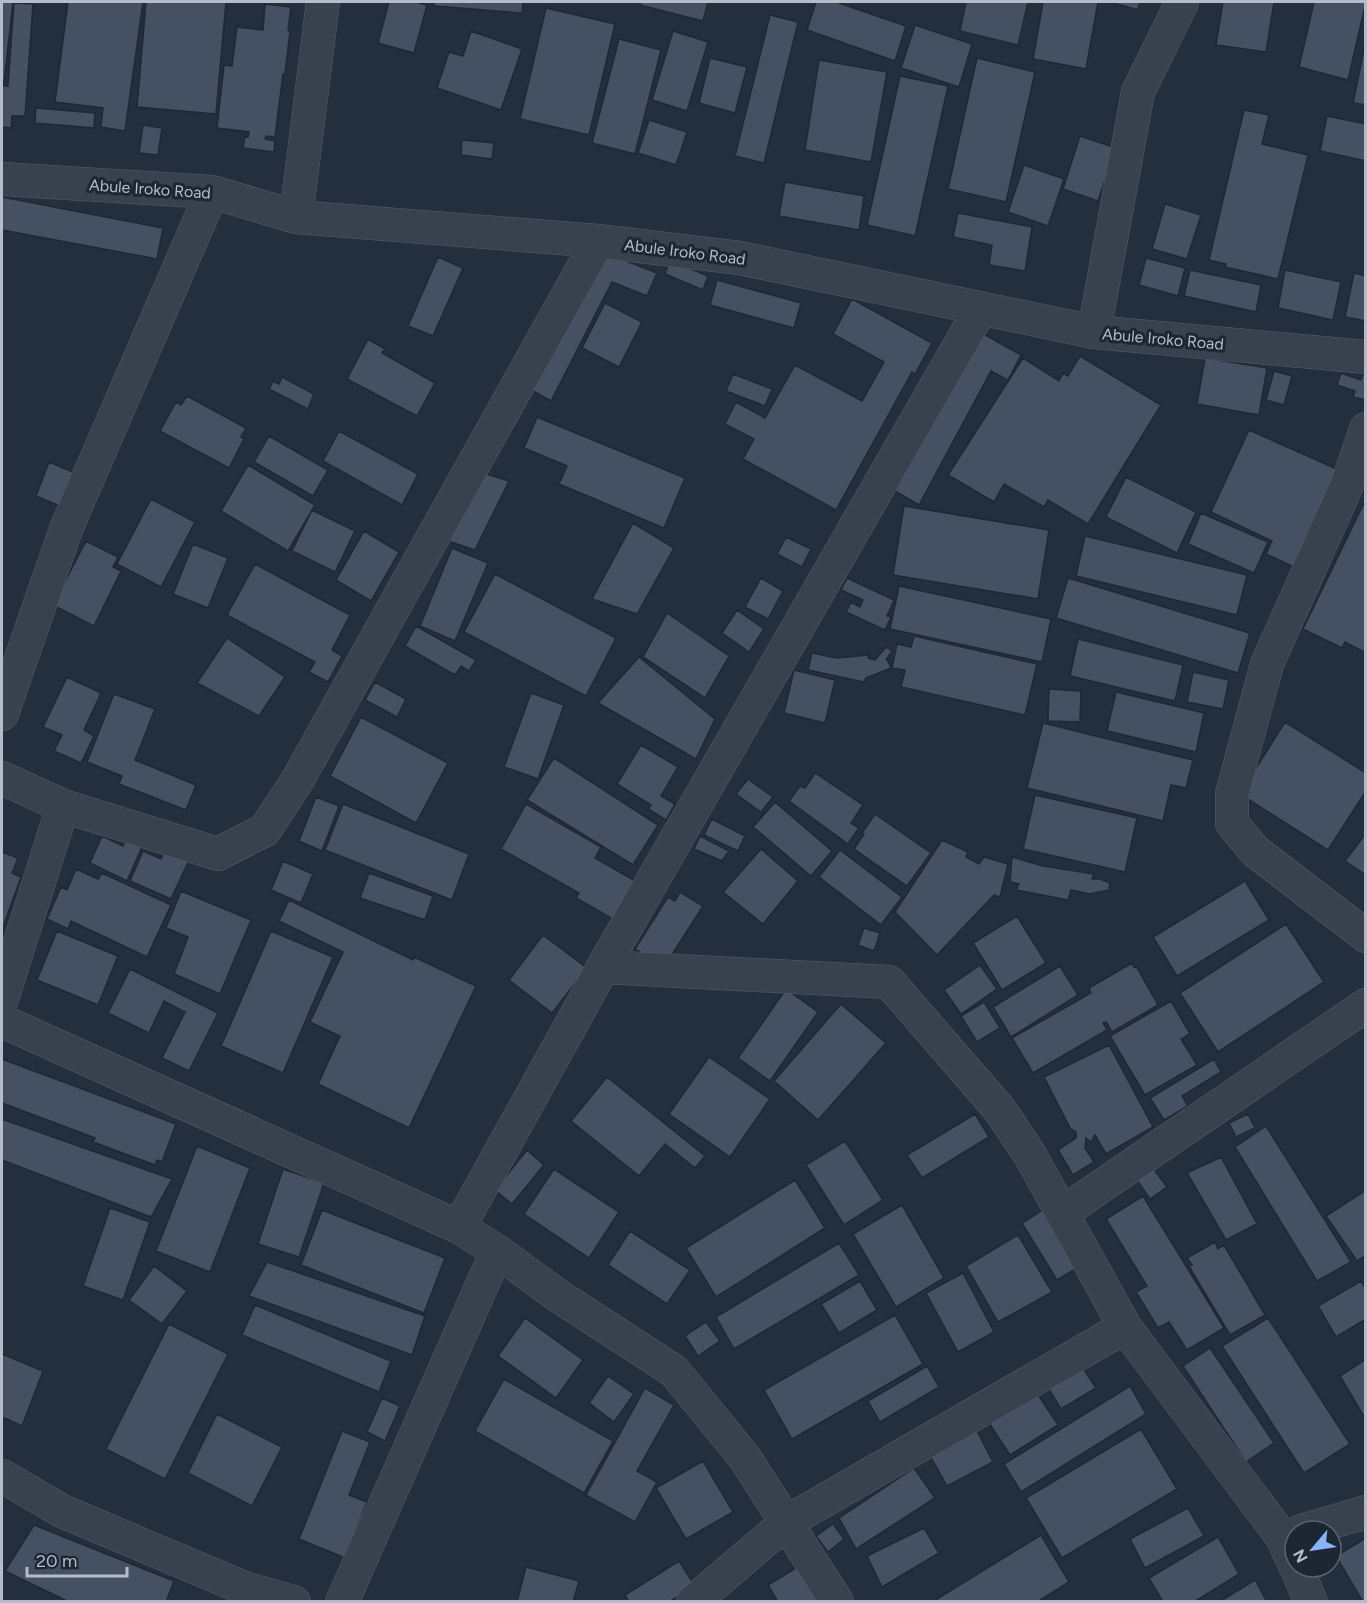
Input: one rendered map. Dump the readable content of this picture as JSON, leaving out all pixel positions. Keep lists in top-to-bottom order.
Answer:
{
  "streets": {
    "street": ["Abule Iroko Road"]
  },
  "scale_bar": "20 m",
  "north": "bottom left"
}
